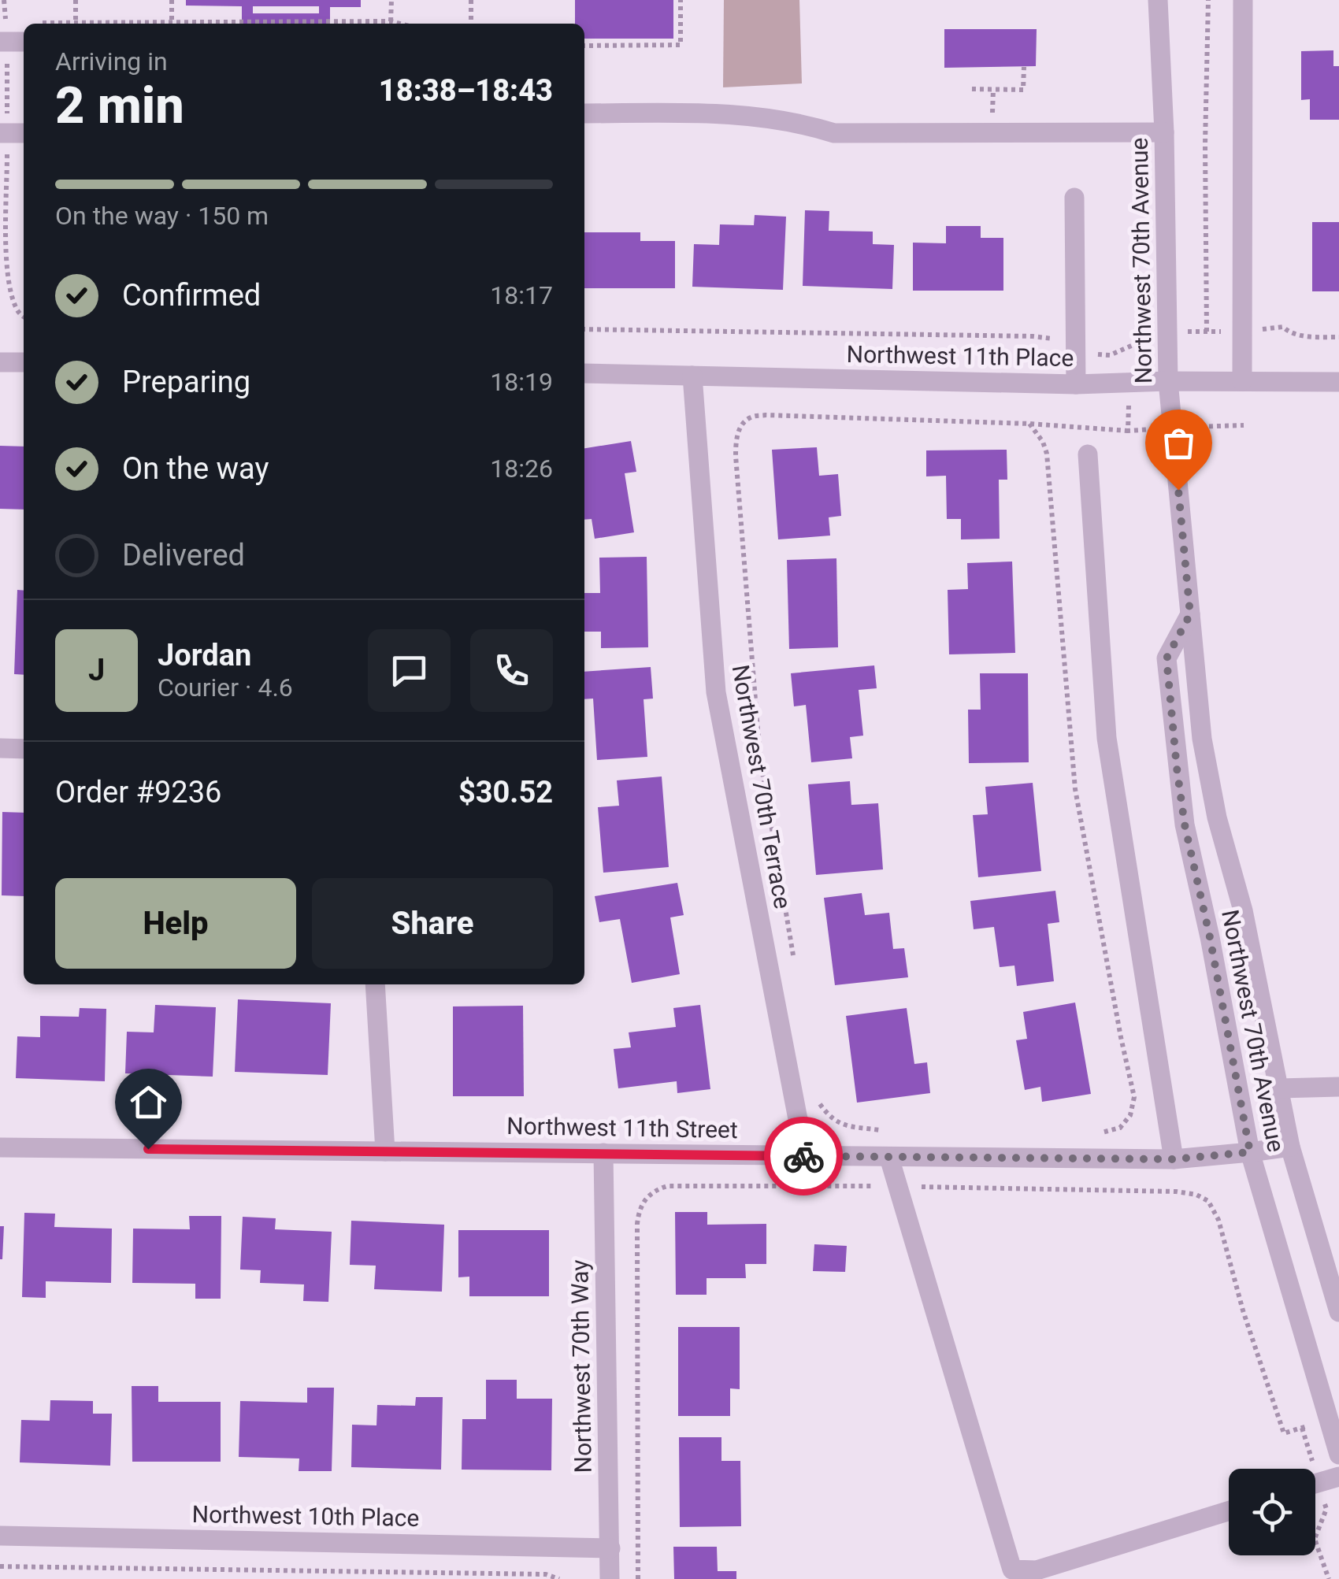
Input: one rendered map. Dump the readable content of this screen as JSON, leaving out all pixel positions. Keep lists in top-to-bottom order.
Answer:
{
  "streets": {
    "street": [
      "Northwest 70th Avenue",
      "Northwest 11th Place",
      "Northwest 70th Terrace",
      "Northwest 11th Street",
      "Northwest 70th Way",
      "Northwest 10th Place"
    ]
  },
  "crossings": [
    ["Northwest 70th Avenue", "Northwest 11th Place"],
    ["Northwest 70th Avenue", "Northwest 11th Street"],
    ["Northwest 11th Place", "Northwest 70th Terrace"],
    ["Northwest 70th Terrace", "Northwest 11th Street"],
    ["Northwest 11th Street", "Northwest 70th Way"],
    ["Northwest 70th Way", "Northwest 10th Place"]
  ],
  "page": {
    "heading": ["2 min", "Arriving in", "18:38–18:43"],
    "panel": [
      "Jordan",
      "Courier · 4.6",
      "Order #9236",
      "$30.52"
    ],
    "bar": "On the way · 150 m",
    "list": [
      ["Confirmed", "18:17"],
      ["Preparing", "18:19"],
      ["On the way", "18:26"],
      "Delivered"
    ],
    "round": "J",
    "buttons": ["Help", "Share"]
  }
}
